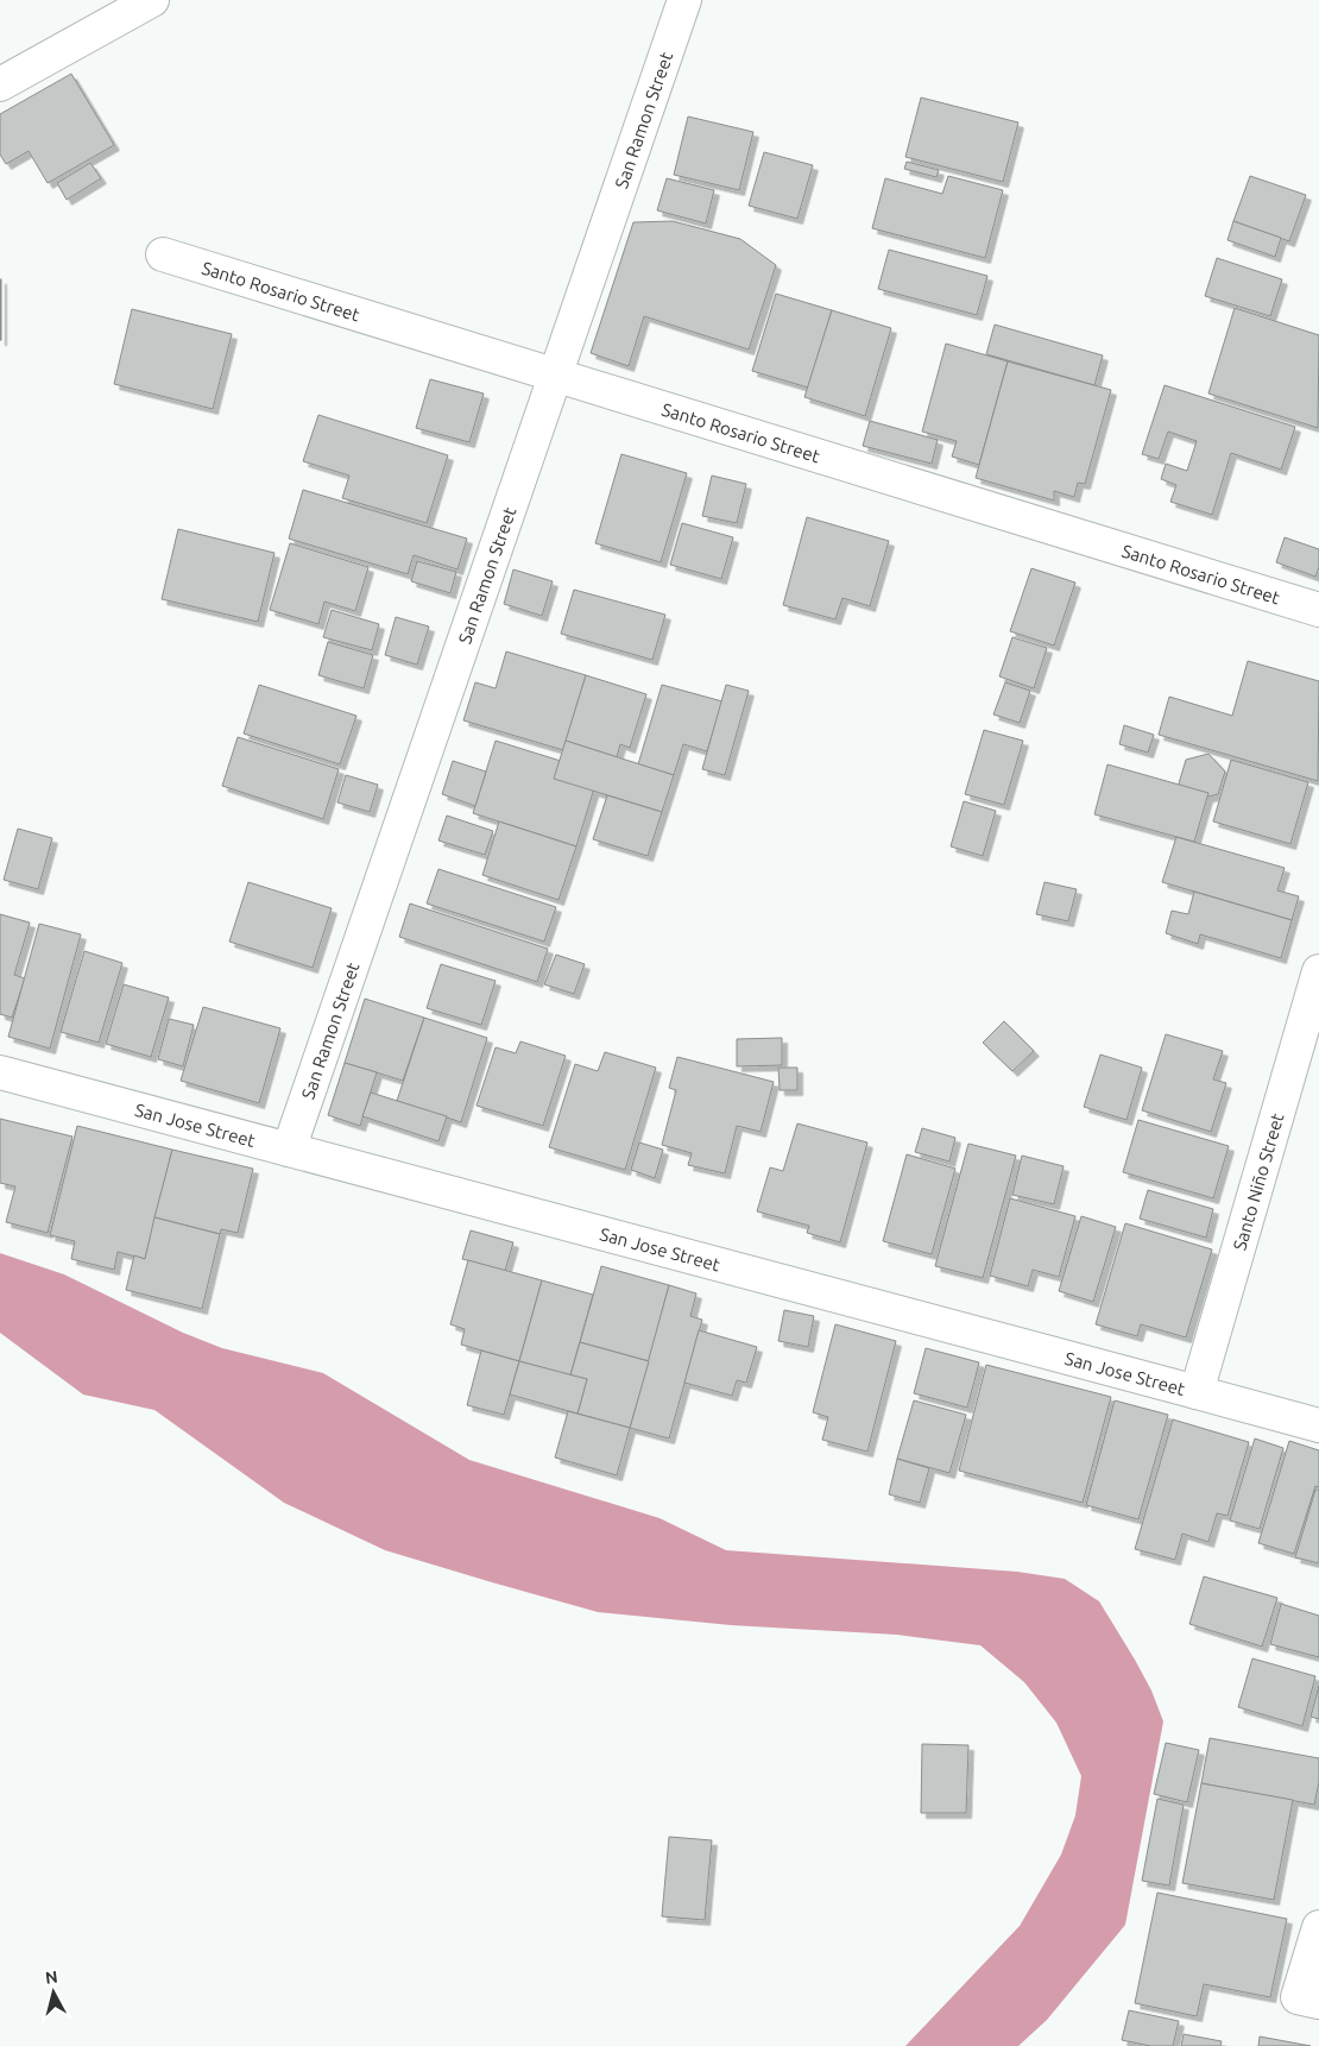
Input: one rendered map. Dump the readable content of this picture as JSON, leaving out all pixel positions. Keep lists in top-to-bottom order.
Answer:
{
  "streets": {
    "street": [
      "San Ramon Street",
      "Santo Rosario Street",
      "San Jose Street",
      "Santo Niño Street"
    ]
  },
  "crossings": [
    ["San Ramon Street", "Santo Rosario Street"],
    ["San Ramon Street", "San Jose Street"],
    ["San Jose Street", "Santo Niño Street"]
  ],
  "north": "top"
}
